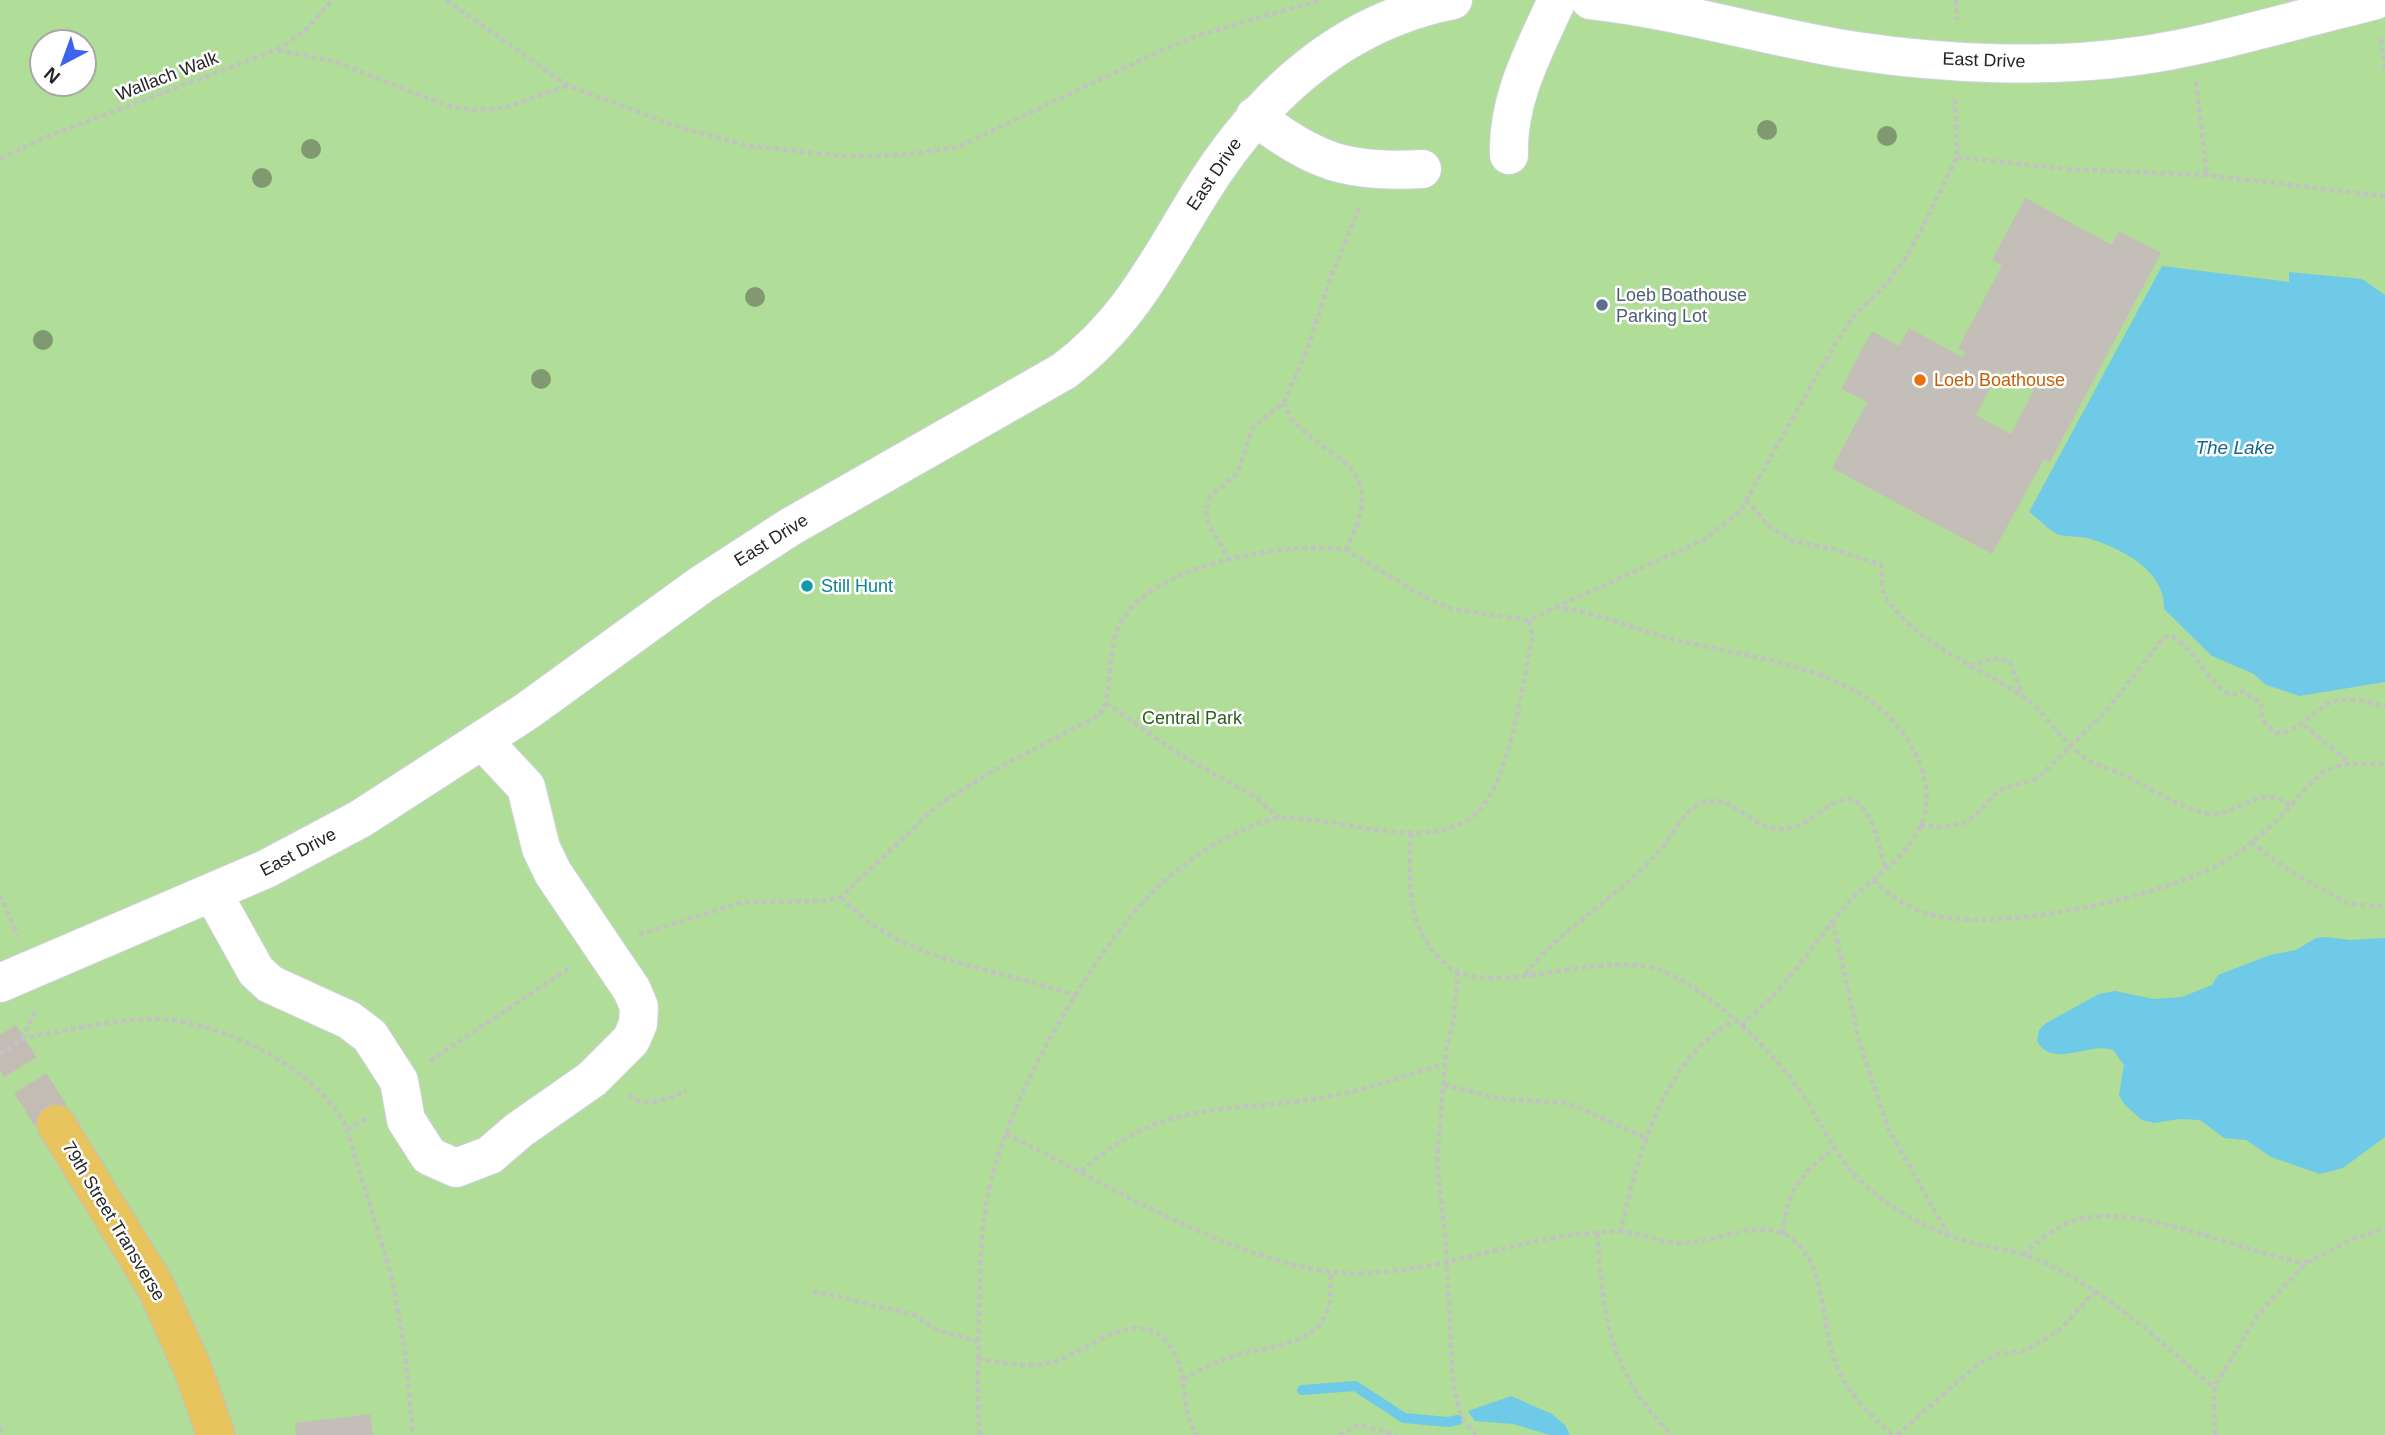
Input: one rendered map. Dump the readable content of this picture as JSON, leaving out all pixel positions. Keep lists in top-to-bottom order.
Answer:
{
  "streets": {
    "main road": ["79th Street Transverse"],
    "street": ["East Drive"],
    "path": ["Wallach Walk"]
  },
  "water": ["The Lake"],
  "parks": ["Central Park"],
  "places": ["Loeb Boathouse Parking Lot", "Loeb Boathouse", "Still Hunt"],
  "north": "bottom left"
}
